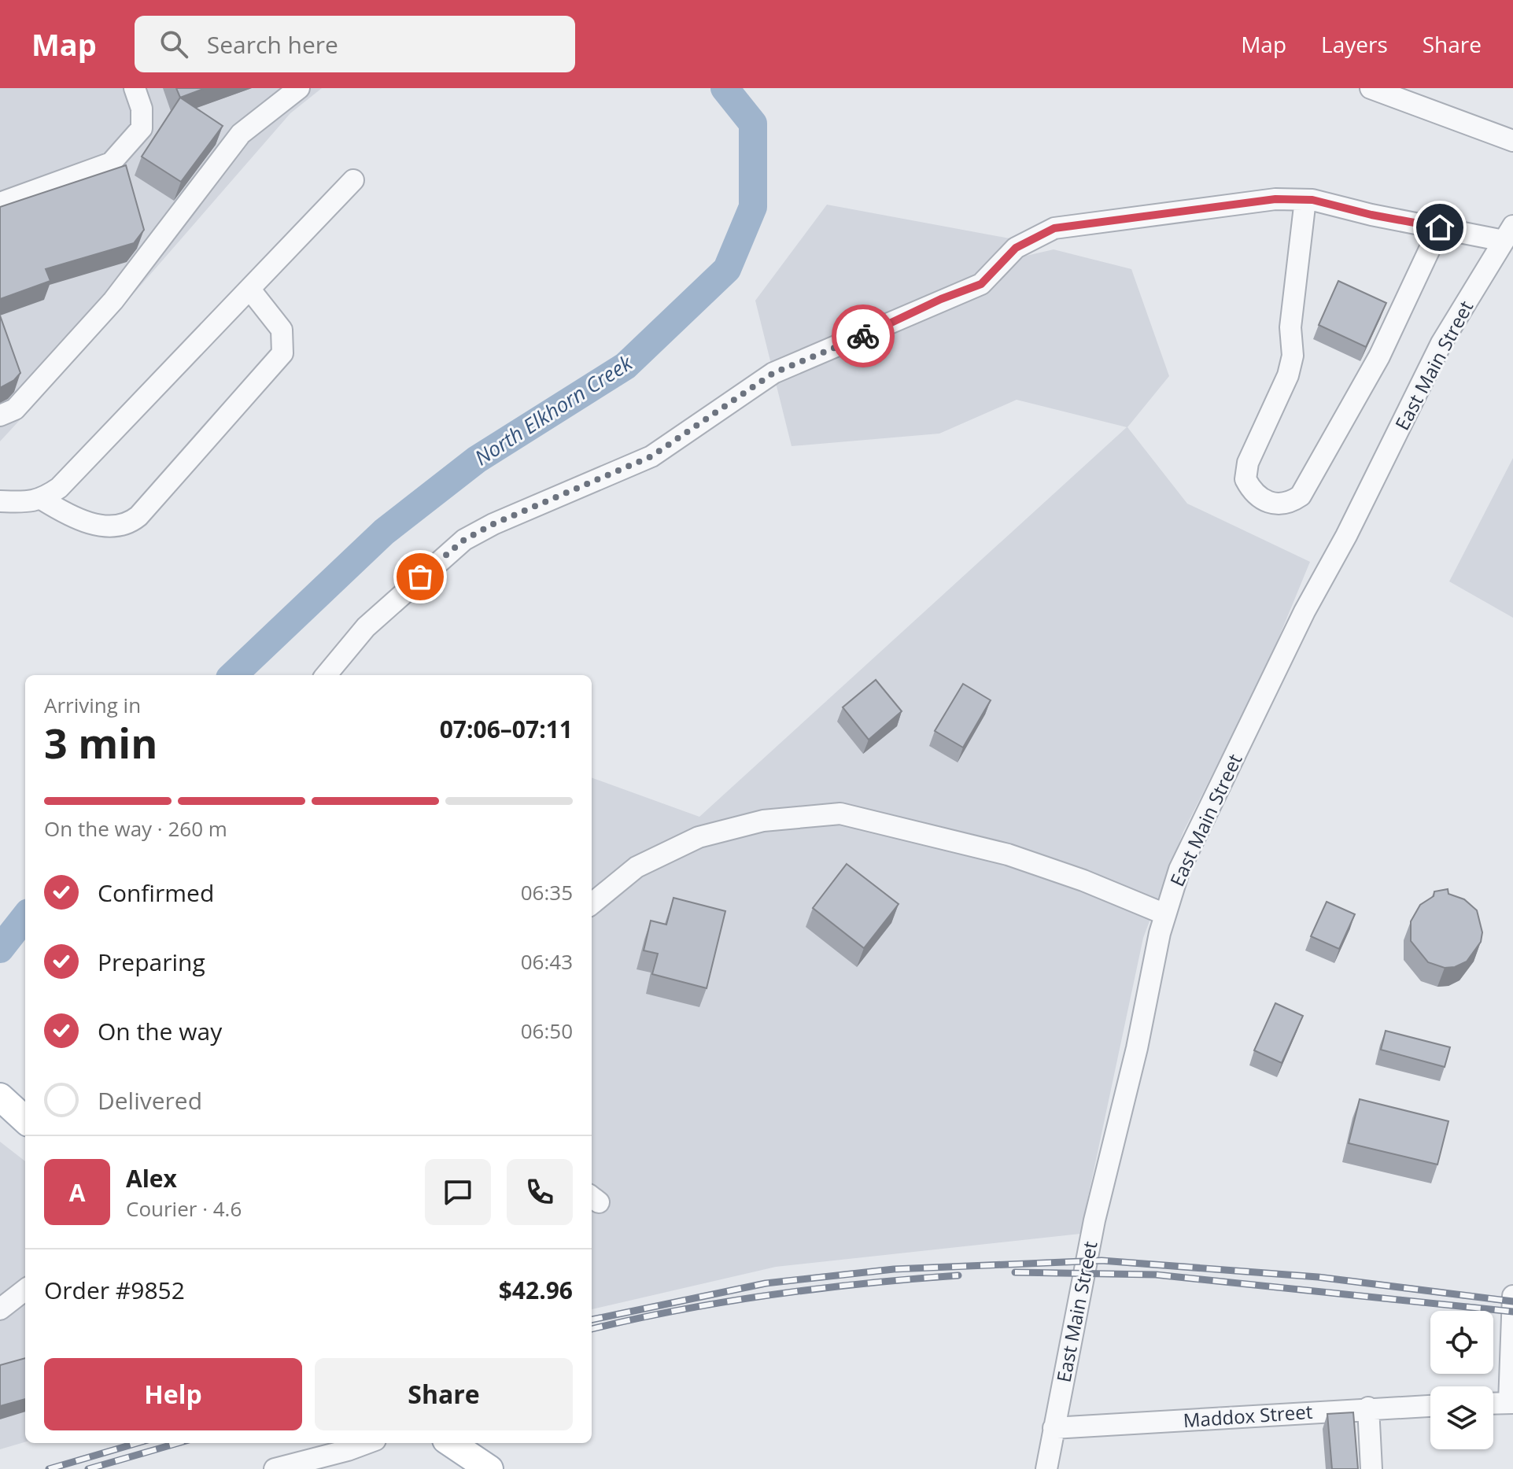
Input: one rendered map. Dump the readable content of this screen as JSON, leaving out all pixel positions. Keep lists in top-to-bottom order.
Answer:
{
  "streets": {
    "street": ["East Main Street", "Maddox Street"]
  },
  "crossings": [
    ["East Main Street", "Maddox Street"]
  ],
  "water": ["North Elkhorn Creek"],
  "page": {
    "header": "Map",
    "search": "Search here",
    "nav": ["Map", "Layers", "Share"],
    "heading": ["3 min", "Arriving in", "07:06–07:11"],
    "panel": [
      "Alex",
      "Courier · 4.6",
      "Order #9852",
      "$42.96"
    ],
    "bar": "On the way · 260 m",
    "list": [
      ["Confirmed", "06:35"],
      ["Preparing", "06:43"],
      ["On the way", "06:50"],
      "Delivered"
    ],
    "round": "A",
    "buttons": ["Help", "Share"]
  }
}
